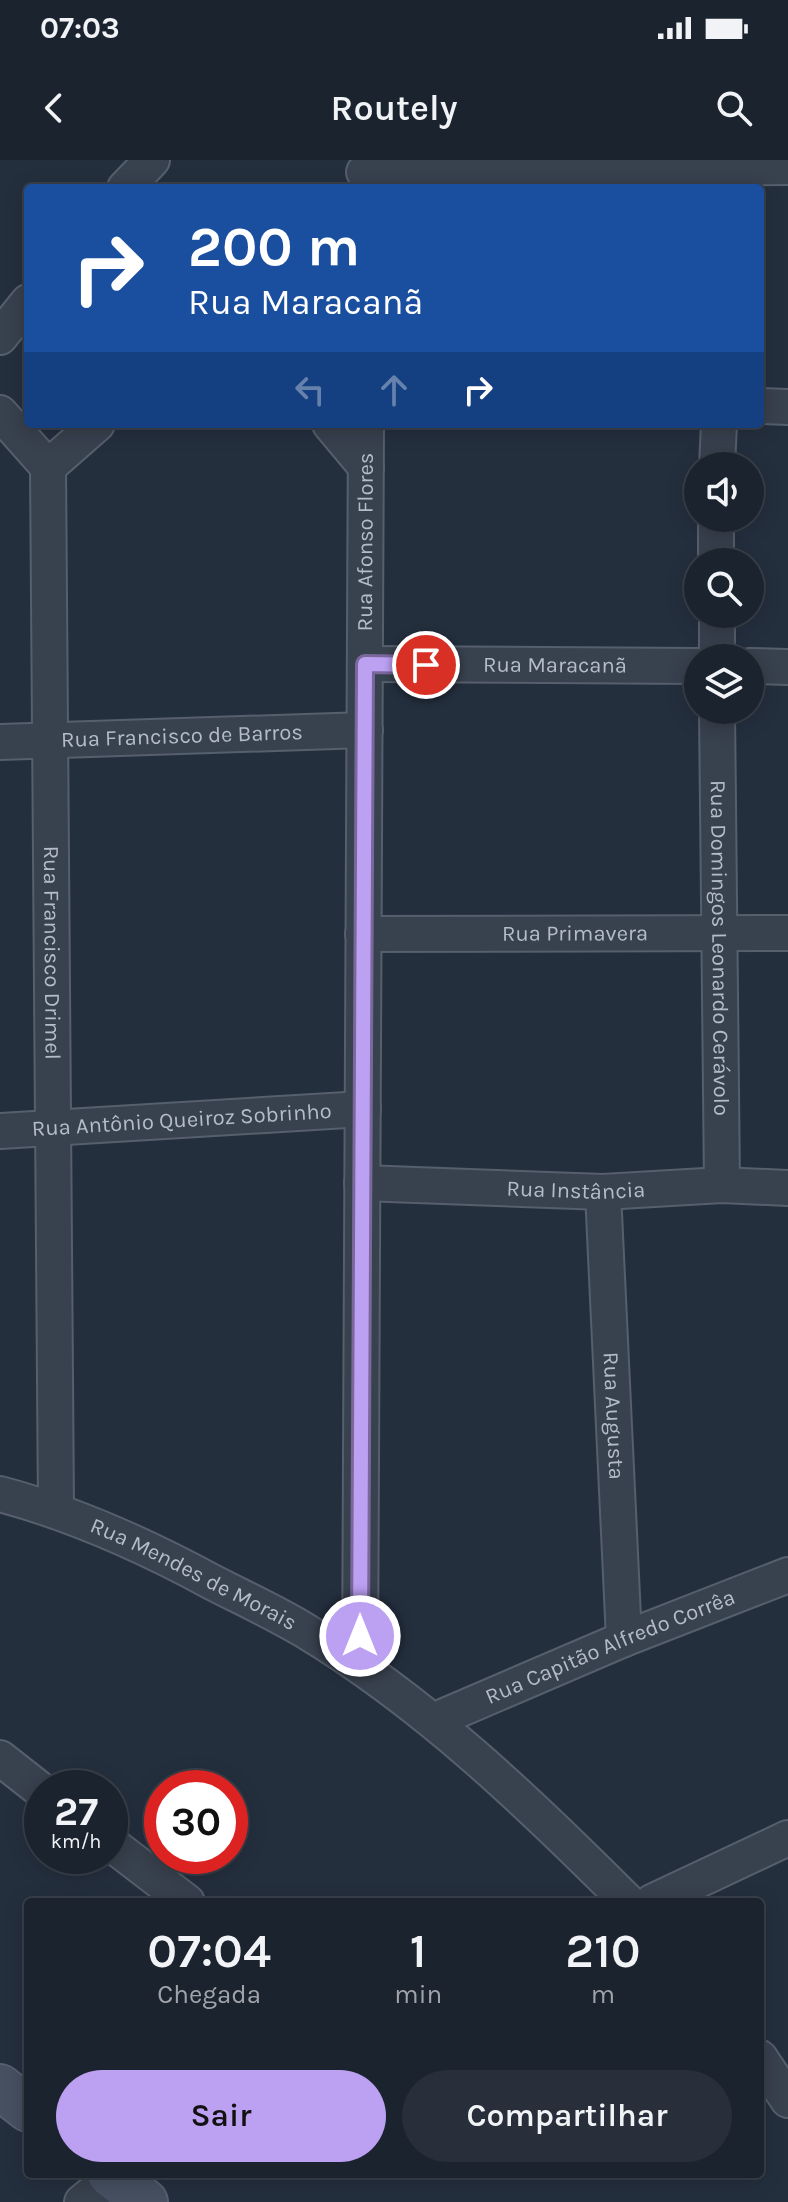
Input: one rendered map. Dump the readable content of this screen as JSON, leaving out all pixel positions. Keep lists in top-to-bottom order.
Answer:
{
  "streets": {
    "street": [
      "Rua Afonso Flores",
      "Rua Maracanã",
      "Rua Francisco de Barros",
      "Rua Primavera",
      "Rua Domingos Leonardo Cerávolo",
      "Rua Francisco Drimel",
      "Rua Antônio Queiroz Sobrinho",
      "Rua Instância",
      "Rua Augusta",
      "Rua Mendes de Morais",
      "Rua Capitão Alfredo Corrêa"
    ]
  },
  "crossings": [
    ["Rua Afonso Flores", "Rua Maracanã"],
    ["Rua Afonso Flores", "Rua Francisco de Barros"],
    ["Rua Afonso Flores", "Rua Primavera"],
    ["Rua Afonso Flores", "Rua Antônio Queiroz Sobrinho"],
    ["Rua Afonso Flores", "Rua Instância"],
    ["Rua Afonso Flores", "Rua Mendes de Morais"],
    ["Rua Francisco de Barros", "Rua Francisco Drimel"],
    ["Rua Primavera", "Rua Domingos Leonardo Cerávolo"],
    ["Rua Domingos Leonardo Cerávolo", "Rua Instância"],
    ["Rua Francisco Drimel", "Rua Antônio Queiroz Sobrinho"],
    ["Rua Francisco Drimel", "Rua Mendes de Morais"],
    ["Rua Instância", "Rua Augusta"],
    ["Rua Augusta", "Rua Capitão Alfredo Corrêa"],
    ["Rua Mendes de Morais", "Rua Capitão Alfredo Corrêa"]
  ],
  "page": {
    "status": "07:03",
    "header": "Routely",
    "turn": ["200 m", "Rua Maracanã"],
    "speed": "27 km/h",
    "limit": "30",
    "eta": [
      "07:04",
      "Chegada",
      "1",
      "min",
      "210",
      "m"
    ],
    "buttons": ["Sair", "Compartilhar"]
  }
}
